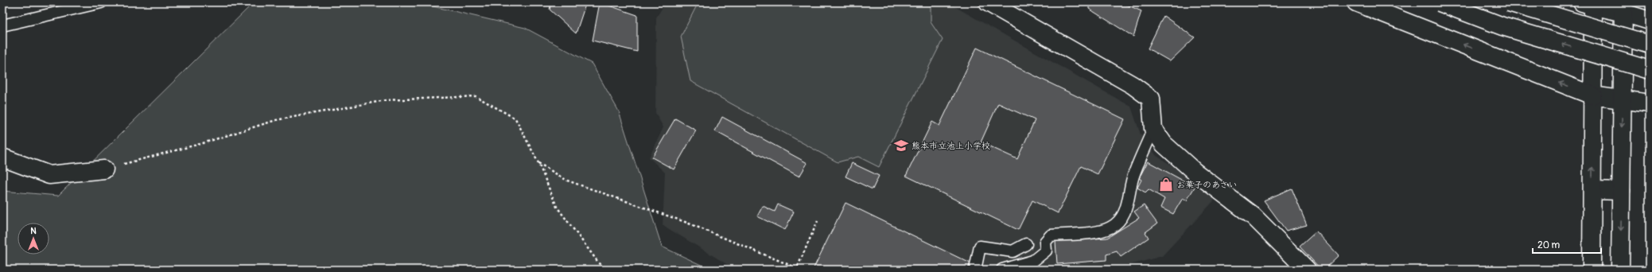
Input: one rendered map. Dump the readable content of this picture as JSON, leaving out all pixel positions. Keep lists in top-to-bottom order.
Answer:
{
  "places": {
    "school or university": ["熊本市立池上小学校"],
    "shop": ["お菓子のあさい"]
  },
  "scale_bar": "20 m",
  "north": "top"
}
